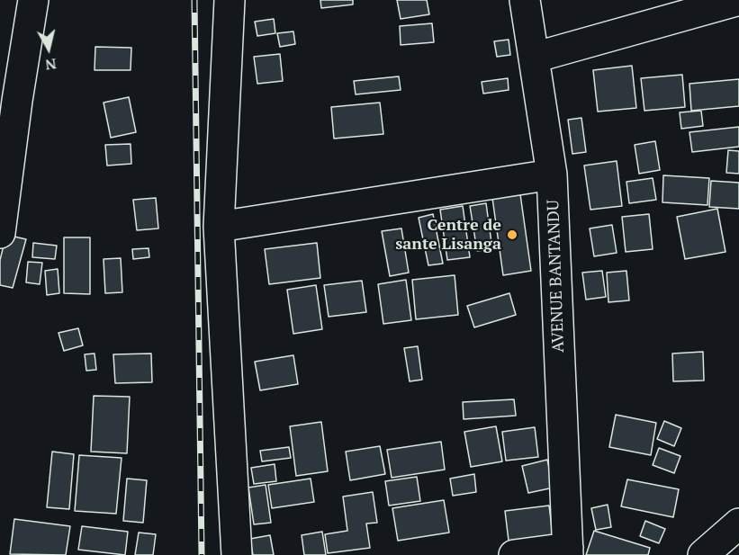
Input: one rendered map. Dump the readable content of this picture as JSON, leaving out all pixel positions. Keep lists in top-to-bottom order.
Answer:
{
  "streets": {
    "street": ["AVENUE BANTANDU"]
  },
  "places": ["Centre de sante Lisanga"],
  "north": "bottom"
}
